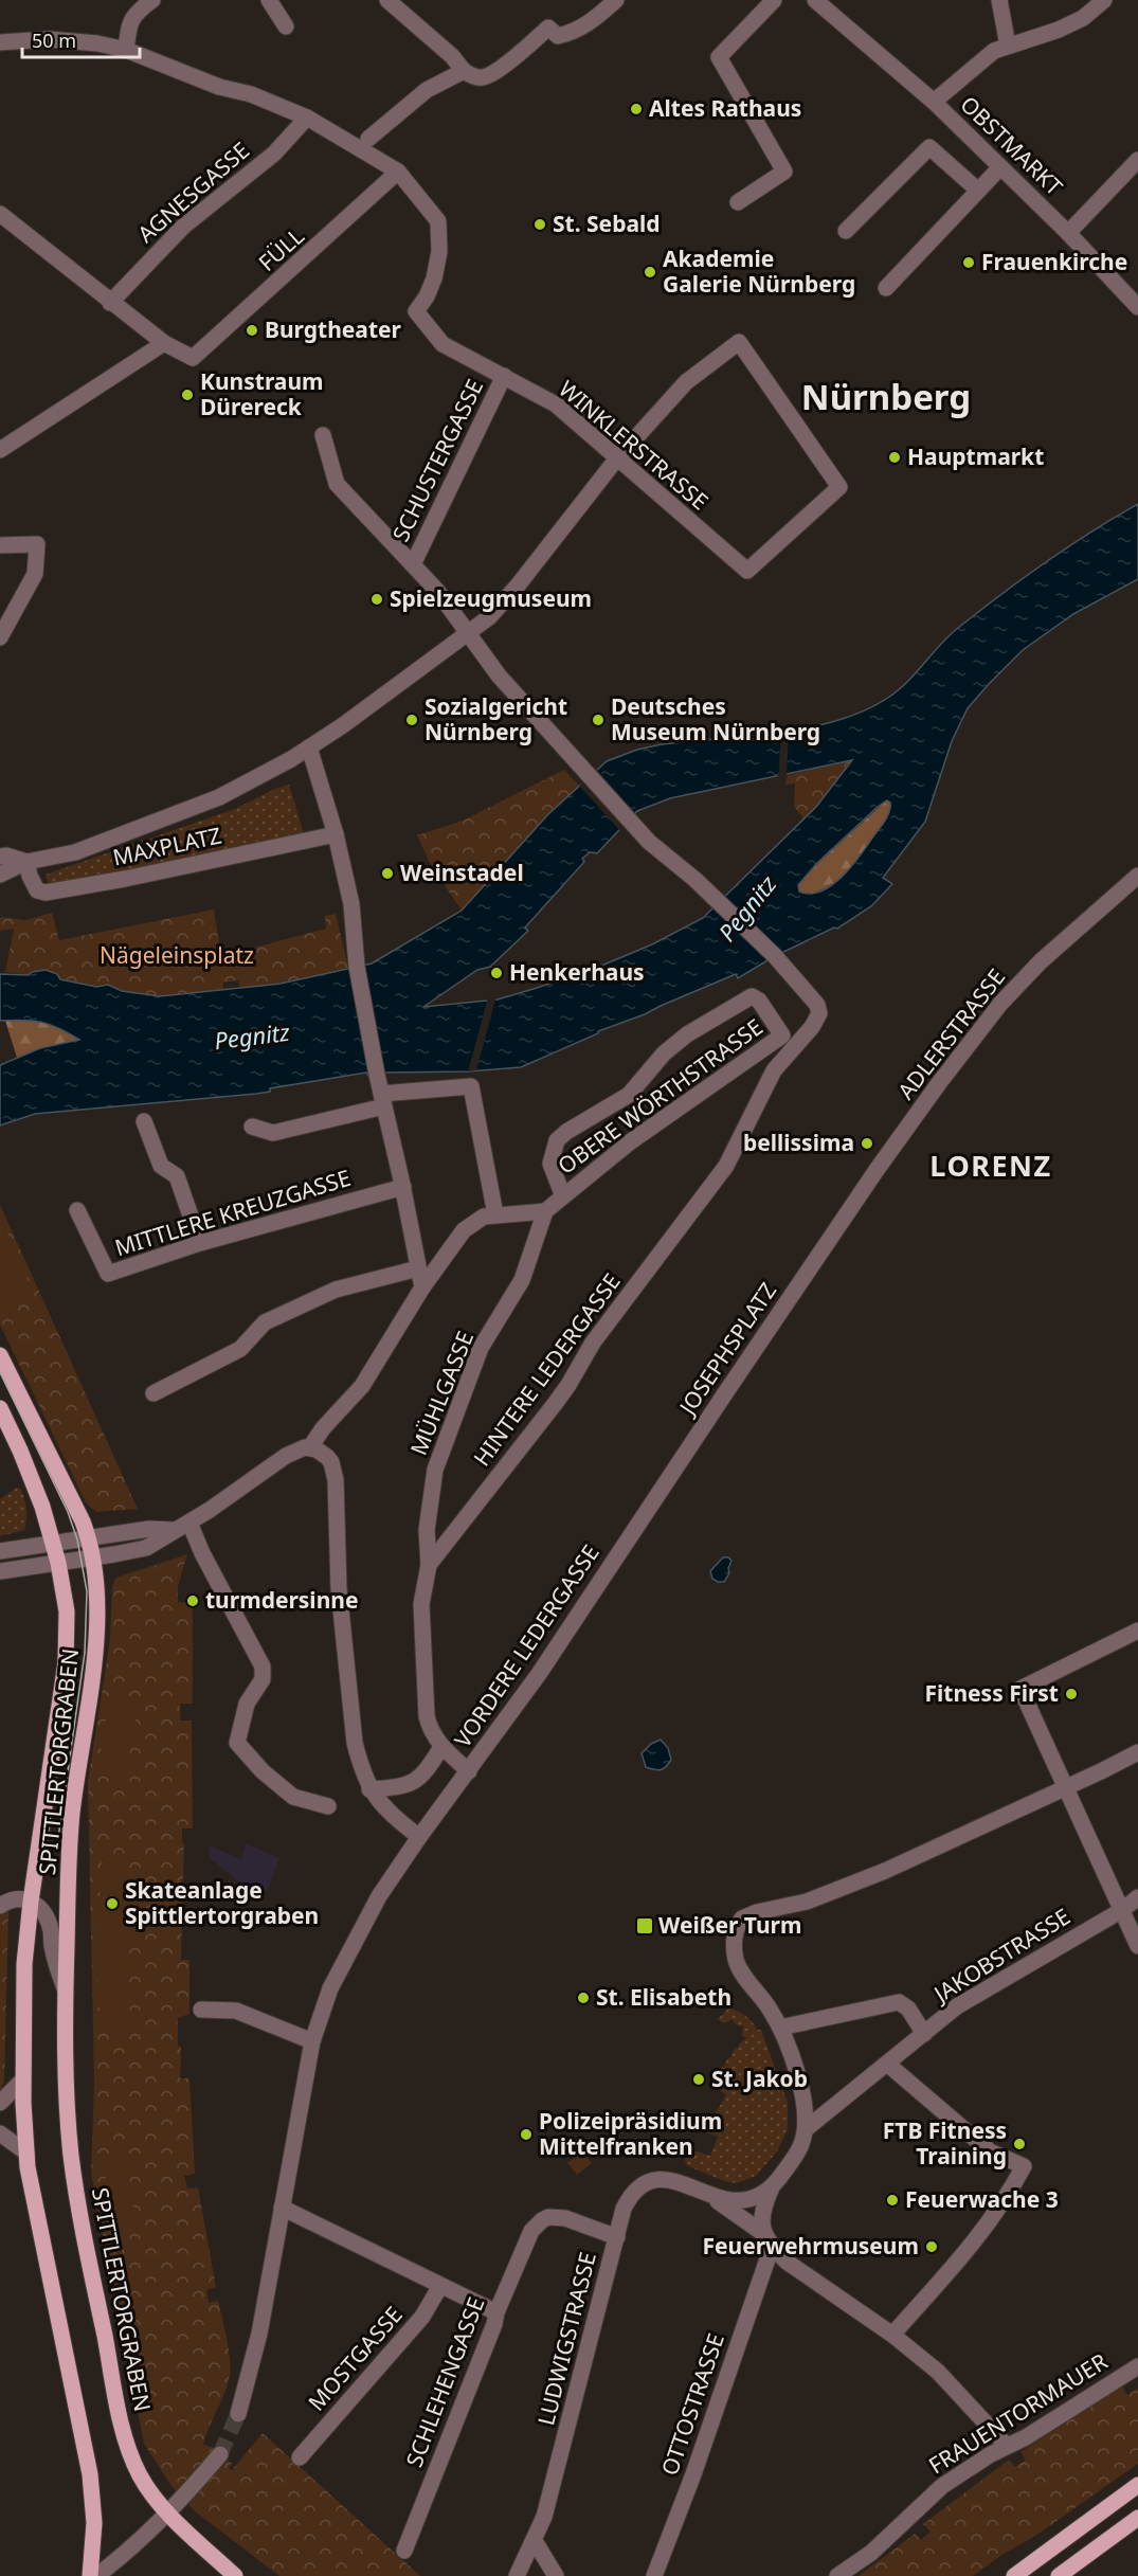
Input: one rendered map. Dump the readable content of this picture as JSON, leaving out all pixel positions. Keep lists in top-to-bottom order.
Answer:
{
  "streets": {
    "main road": ["SPITTLERTORGRABEN"],
    "street": [
      "OBSTMARKT",
      "AGNESGASSE",
      "FÜLL",
      "WINKLERSTRASSE",
      "SCHUSTERGASSE",
      "MAXPLATZ",
      "ADLERSTRASSE",
      "OBERE WÖRTHSTRASSE",
      "MITTLERE KREUZGASSE",
      "JOSEPHSPLATZ",
      "HINTERE LEDERGASSE",
      "MÜHLGASSE",
      "VORDERE LEDERGASSE",
      "JAKOBSTRASSE",
      "LUDWIGSTRASSE",
      "MOSTGASSE",
      "SCHLEHENGASSE",
      "OTTOSTRASSE",
      "FRAUENTORMAUER"
    ]
  },
  "crossings": [
    ["FÜLL", "WINKLERSTRASSE"],
    ["WINKLERSTRASSE", "SCHUSTERGASSE"],
    ["WINKLERSTRASSE", "MAXPLATZ"],
    ["MAXPLATZ", "HINTERE LEDERGASSE"],
    ["ADLERSTRASSE", "JOSEPHSPLATZ"],
    ["OBERE WÖRTHSTRASSE", "MÜHLGASSE"],
    ["JOSEPHSPLATZ", "VORDERE LEDERGASSE"],
    ["HINTERE LEDERGASSE", "MÜHLGASSE"],
    ["HINTERE LEDERGASSE", "VORDERE LEDERGASSE"],
    ["JAKOBSTRASSE", "OTTOSTRASSE"],
    ["LUDWIGSTRASSE", "SCHLEHENGASSE"]
  ],
  "districts": ["Nürnberg", "LORENZ"],
  "water": ["Pegnitz"],
  "parks": ["Nägeleinsplatz"],
  "places": {
    "other": [
      "Altes Rathaus",
      "St. Sebald",
      "Frauenkirche",
      "Akademie Galerie Nürnberg",
      "Burgtheater",
      "Kunstraum Dürereck",
      "Hauptmarkt",
      "Spielzeugmuseum",
      "Sozialgericht Nürnberg",
      "Deutsches Museum Nürnberg",
      "Weinstadel",
      "Henkerhaus",
      "bellissima",
      "turmdersinne",
      "Fitness First",
      "Skateanlage Spittlertorgraben",
      "St. Elisabeth",
      "St. Jakob",
      "Polizeipräsidium Mittelfranken",
      "FTB Fitness Training",
      "Feuerwache 3",
      "Feuerwehrmuseum"
    ],
    "transit": ["Weißer Turm"]
  },
  "scale_bar": "50 m"
}
